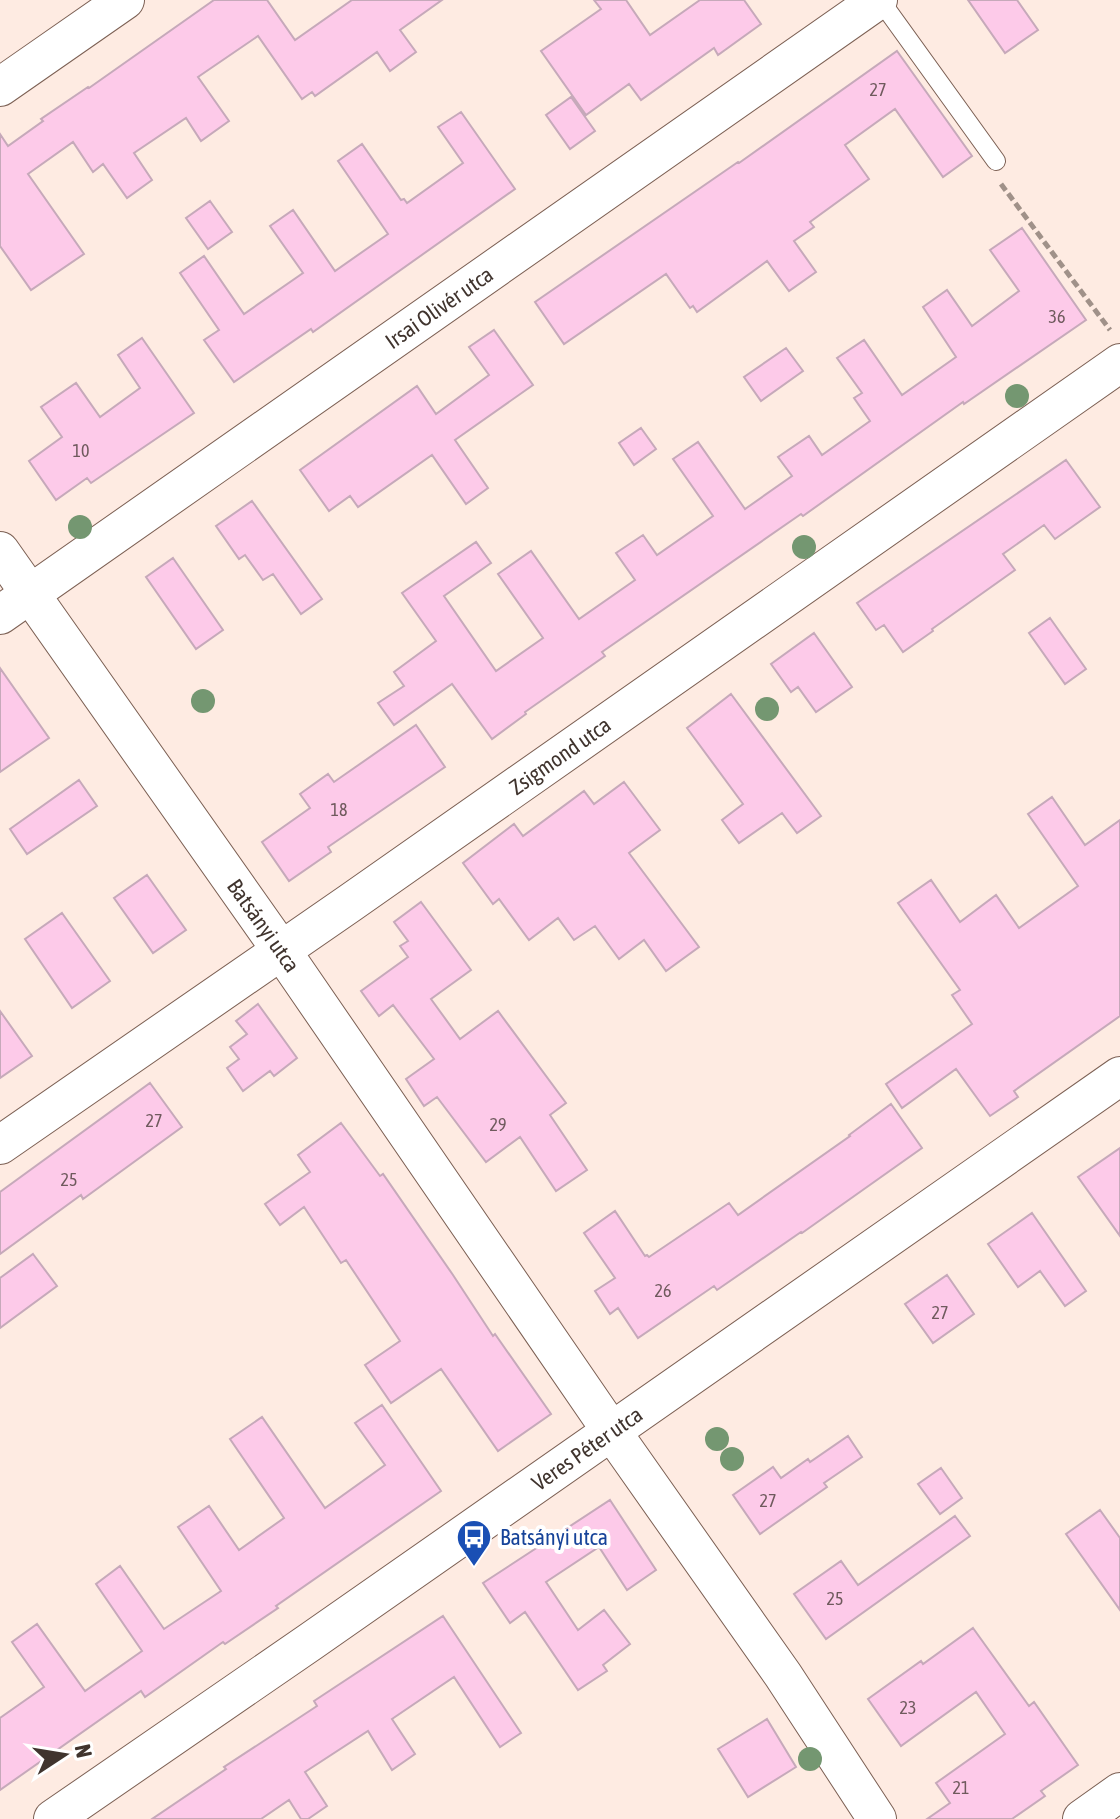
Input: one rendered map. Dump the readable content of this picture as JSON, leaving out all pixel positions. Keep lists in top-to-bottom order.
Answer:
{
  "streets": {
    "street": [
      "Irsai Olivér utca",
      "Zsigmond utca",
      "Batsányi utca",
      "Veres Péter utca"
    ]
  },
  "crossings": [
    ["Irsai Olivér utca", "Batsányi utca"],
    ["Zsigmond utca", "Batsányi utca"],
    ["Batsányi utca", "Veres Péter utca"]
  ],
  "places": {
    "bus stop": ["Batsányi utca"]
  },
  "house_numbers": [
    "27",
    "36",
    "10",
    "18",
    "27",
    "29",
    "25",
    "26",
    "27",
    "27",
    "25",
    "23",
    "21"
  ],
  "north": "right"
}
